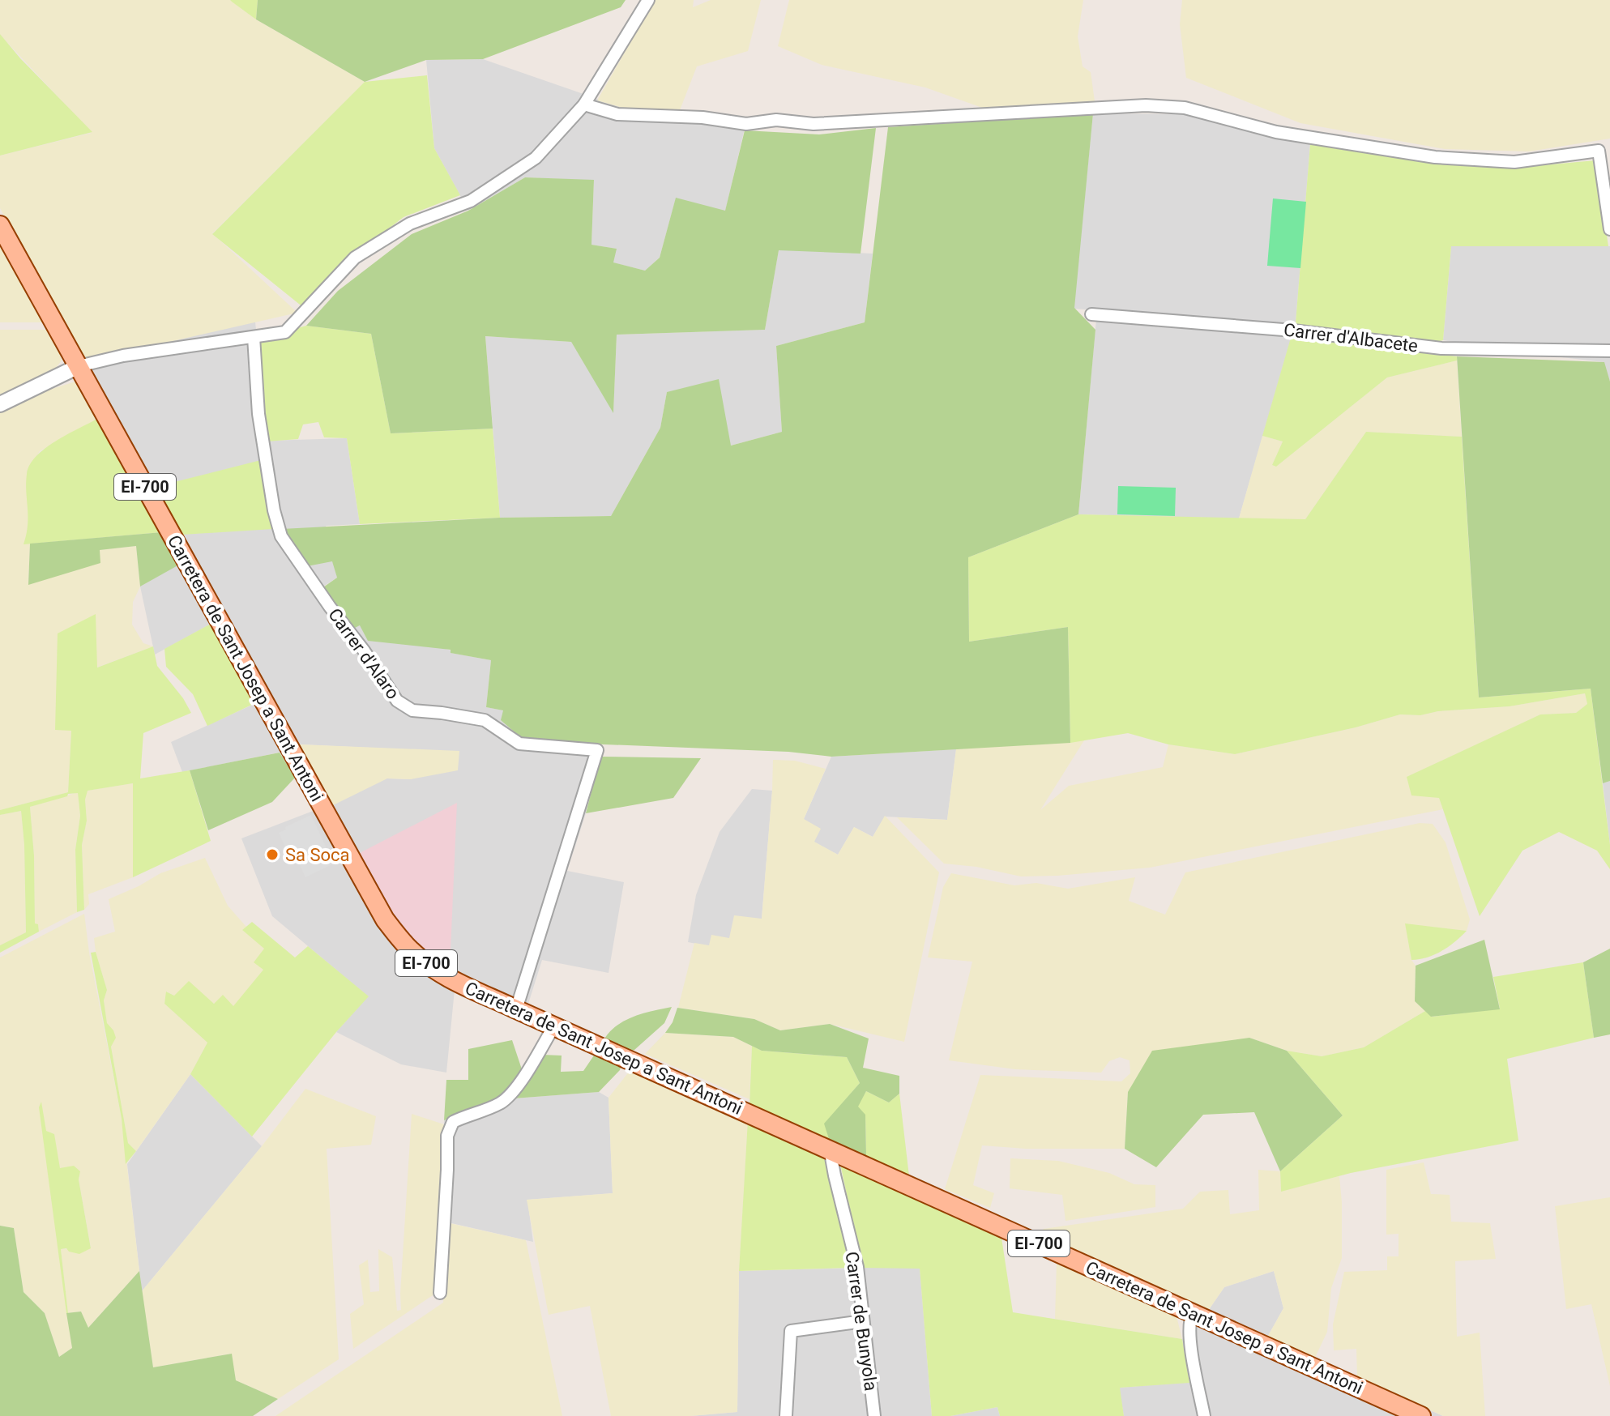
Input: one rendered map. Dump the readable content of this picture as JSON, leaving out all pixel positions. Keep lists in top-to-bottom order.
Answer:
{
  "streets": {
    "main road": ["EI-700", "Carretera de Sant Josep a Sant Antoni"],
    "street": ["Carrer d'Albacete", "Carrer d'Alaro", "Carrer de Bunyola"]
  },
  "crossings": [
    ["Carrer d'Alaro", "Carretera de Sant Josep a Sant Antoni"],
    ["Carretera de Sant Josep a Sant Antoni", "Carrer de Bunyola"]
  ],
  "places": ["Sa Soca"]
}
